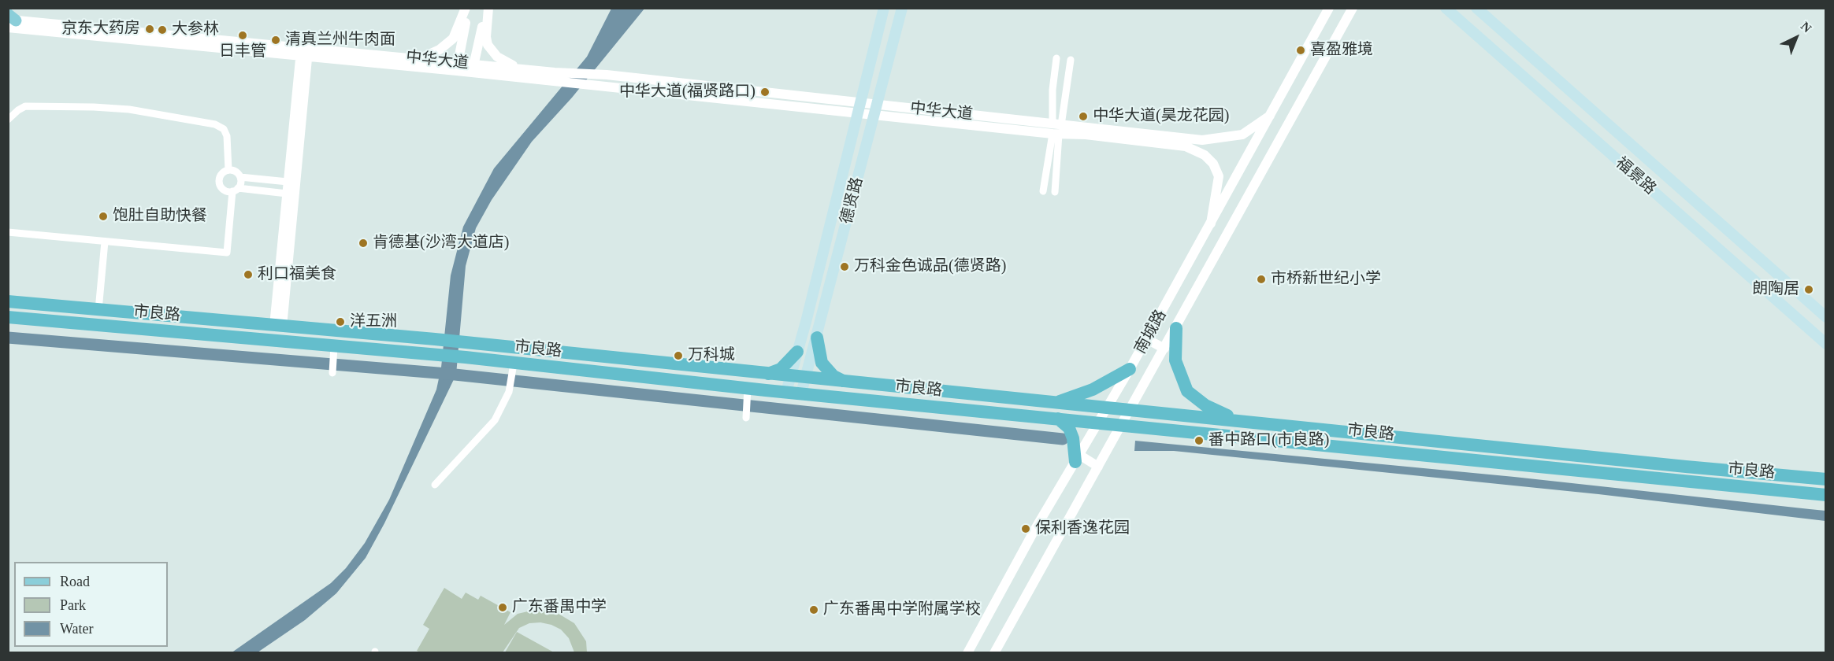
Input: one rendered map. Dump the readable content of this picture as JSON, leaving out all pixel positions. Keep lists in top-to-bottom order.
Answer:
{
  "streets": {
    "highway": ["市良路"],
    "main road": ["福景路", "德贤路"],
    "street": ["中华大道", "南城路"]
  },
  "crossings": [
    ["中华大道", "德贤路"],
    ["中华大道", "南城路"],
    ["德贤路", "市良路"],
    ["市良路", "南城路"]
  ],
  "places": [
    "京东大药房",
    "大参林",
    "日丰管",
    "清真兰州牛肉面",
    "喜盈雅境",
    "中华大道(福贤路口)",
    "中华大道(昊龙花园)",
    "饱肚自助快餐",
    "肯德基(沙湾大道店)",
    "万科金色诚品(德贤路)",
    "利口福美食",
    "市桥新世纪小学",
    "朗陶居",
    "洋五洲",
    "万科城",
    "番中路口(市良路)",
    "保利香逸花园",
    "广东番禺中学",
    "广东番禺中学附属学校"
  ],
  "legend": ["Road", "Park", "Water"],
  "north": "top right"
}
